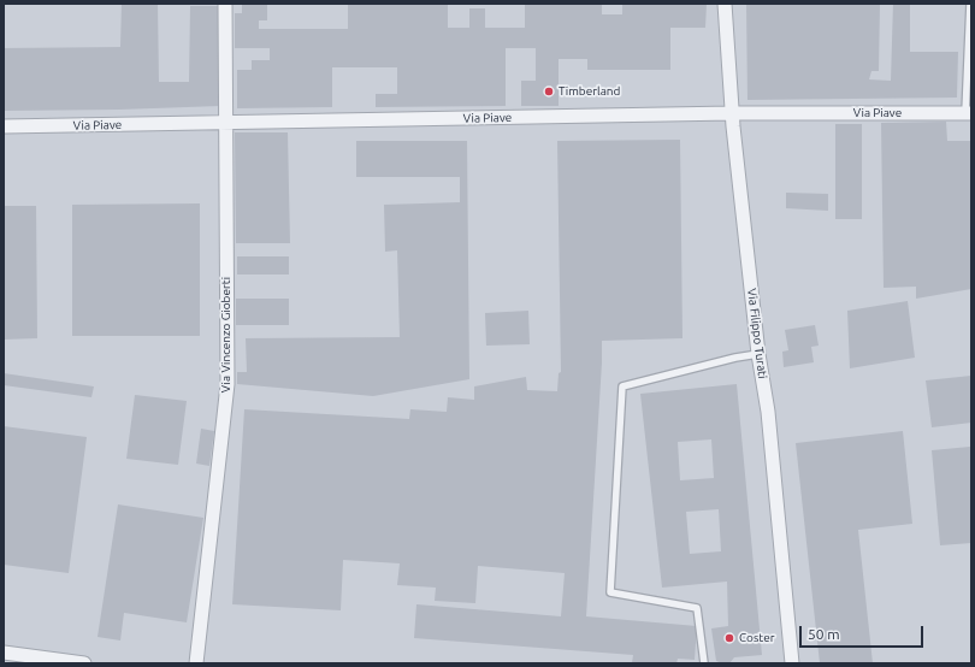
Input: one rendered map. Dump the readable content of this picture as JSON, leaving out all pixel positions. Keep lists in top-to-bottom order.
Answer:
{
  "streets": {
    "street": ["Via Piave", "Via Filippo Turati", "Via Vincenzo Gioberti"]
  },
  "crossings": [
    ["Via Piave", "Via Filippo Turati"],
    ["Via Piave", "Via Vincenzo Gioberti"]
  ],
  "places": ["Timberland", "Coster"],
  "scale_bar": "50 m"
}
